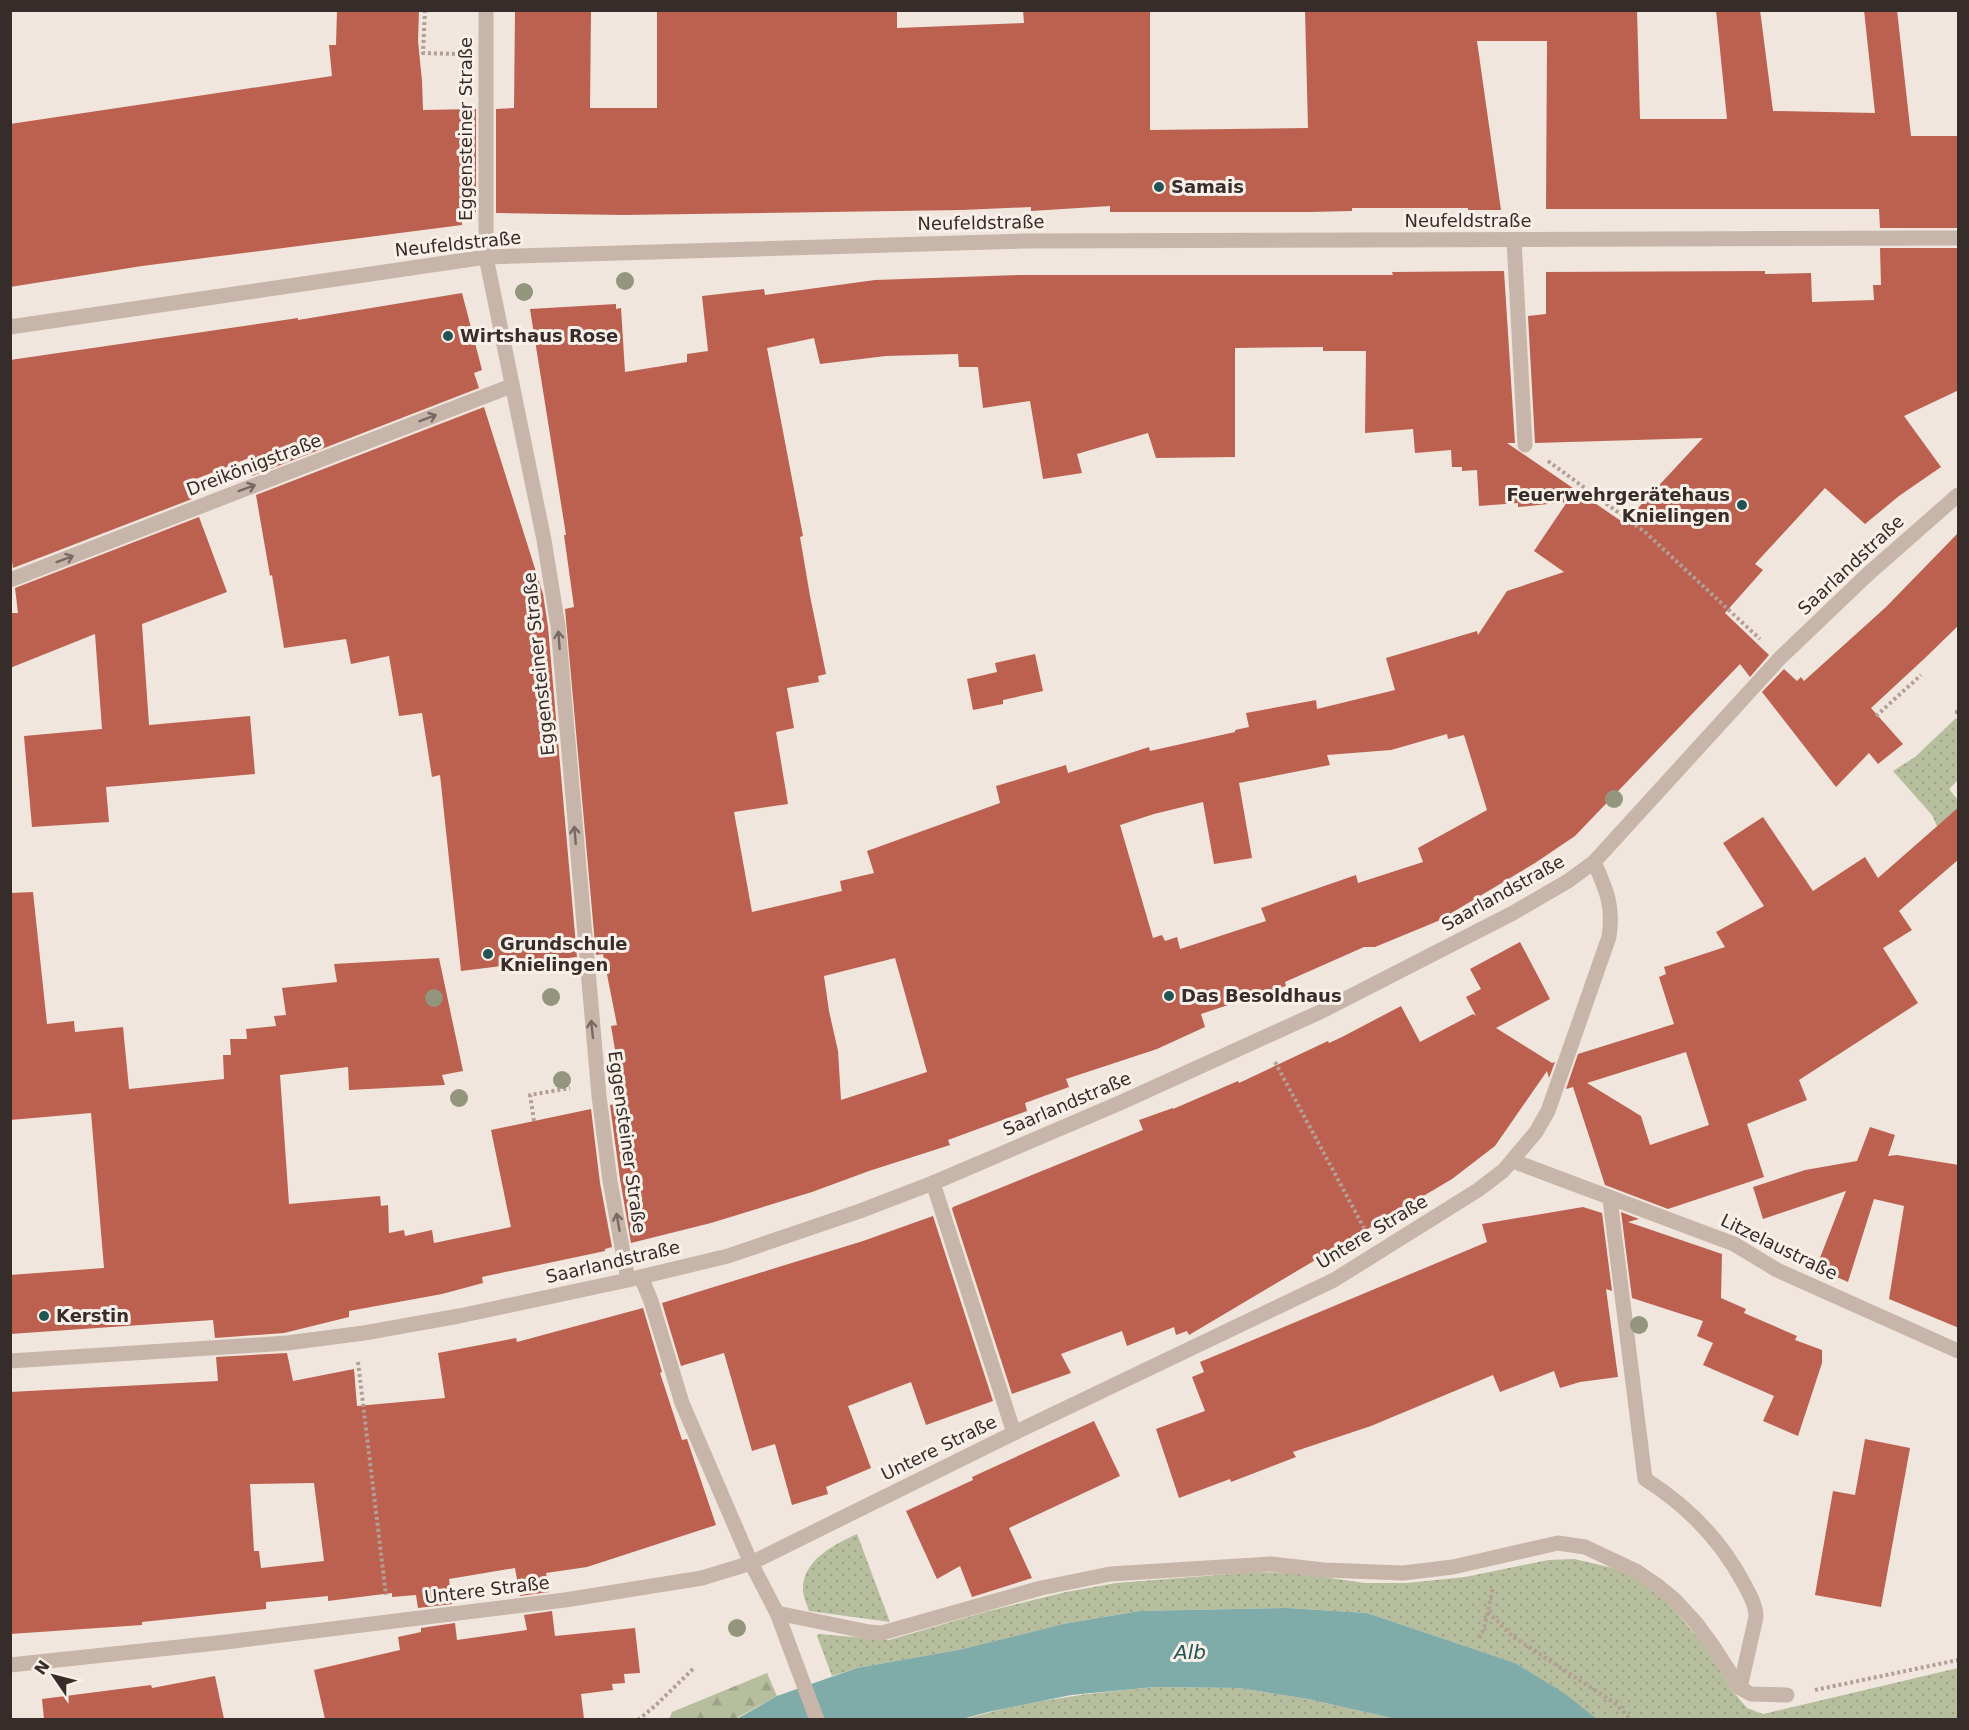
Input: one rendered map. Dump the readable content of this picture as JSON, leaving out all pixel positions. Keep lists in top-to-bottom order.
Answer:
{
  "streets": {
    "street": [
      "Eggensteiner Straße",
      "Neufeldstraße",
      "Dreikönigstraße",
      "Saarlandstraße",
      "Untere Straße",
      "Litzelaustraße"
    ]
  },
  "crossings": [
    ["Eggensteiner Straße", "Neufeldstraße"],
    ["Eggensteiner Straße", "Dreikönigstraße"],
    ["Eggensteiner Straße", "Saarlandstraße"],
    ["Eggensteiner Straße", "Untere Straße"],
    ["Saarlandstraße", "Untere Straße"],
    ["Untere Straße", "Litzelaustraße"]
  ],
  "one_way": ["Eggensteiner Straße", "Dreikönigstraße"],
  "water": ["Alb"],
  "places": [
    "Samais",
    "Wirtshaus Rose",
    "Feuerwehrgerätehaus Knielingen",
    "Grundschule Knielingen",
    "Das Besoldhaus",
    "Kerstin"
  ],
  "north": "top left"
}
